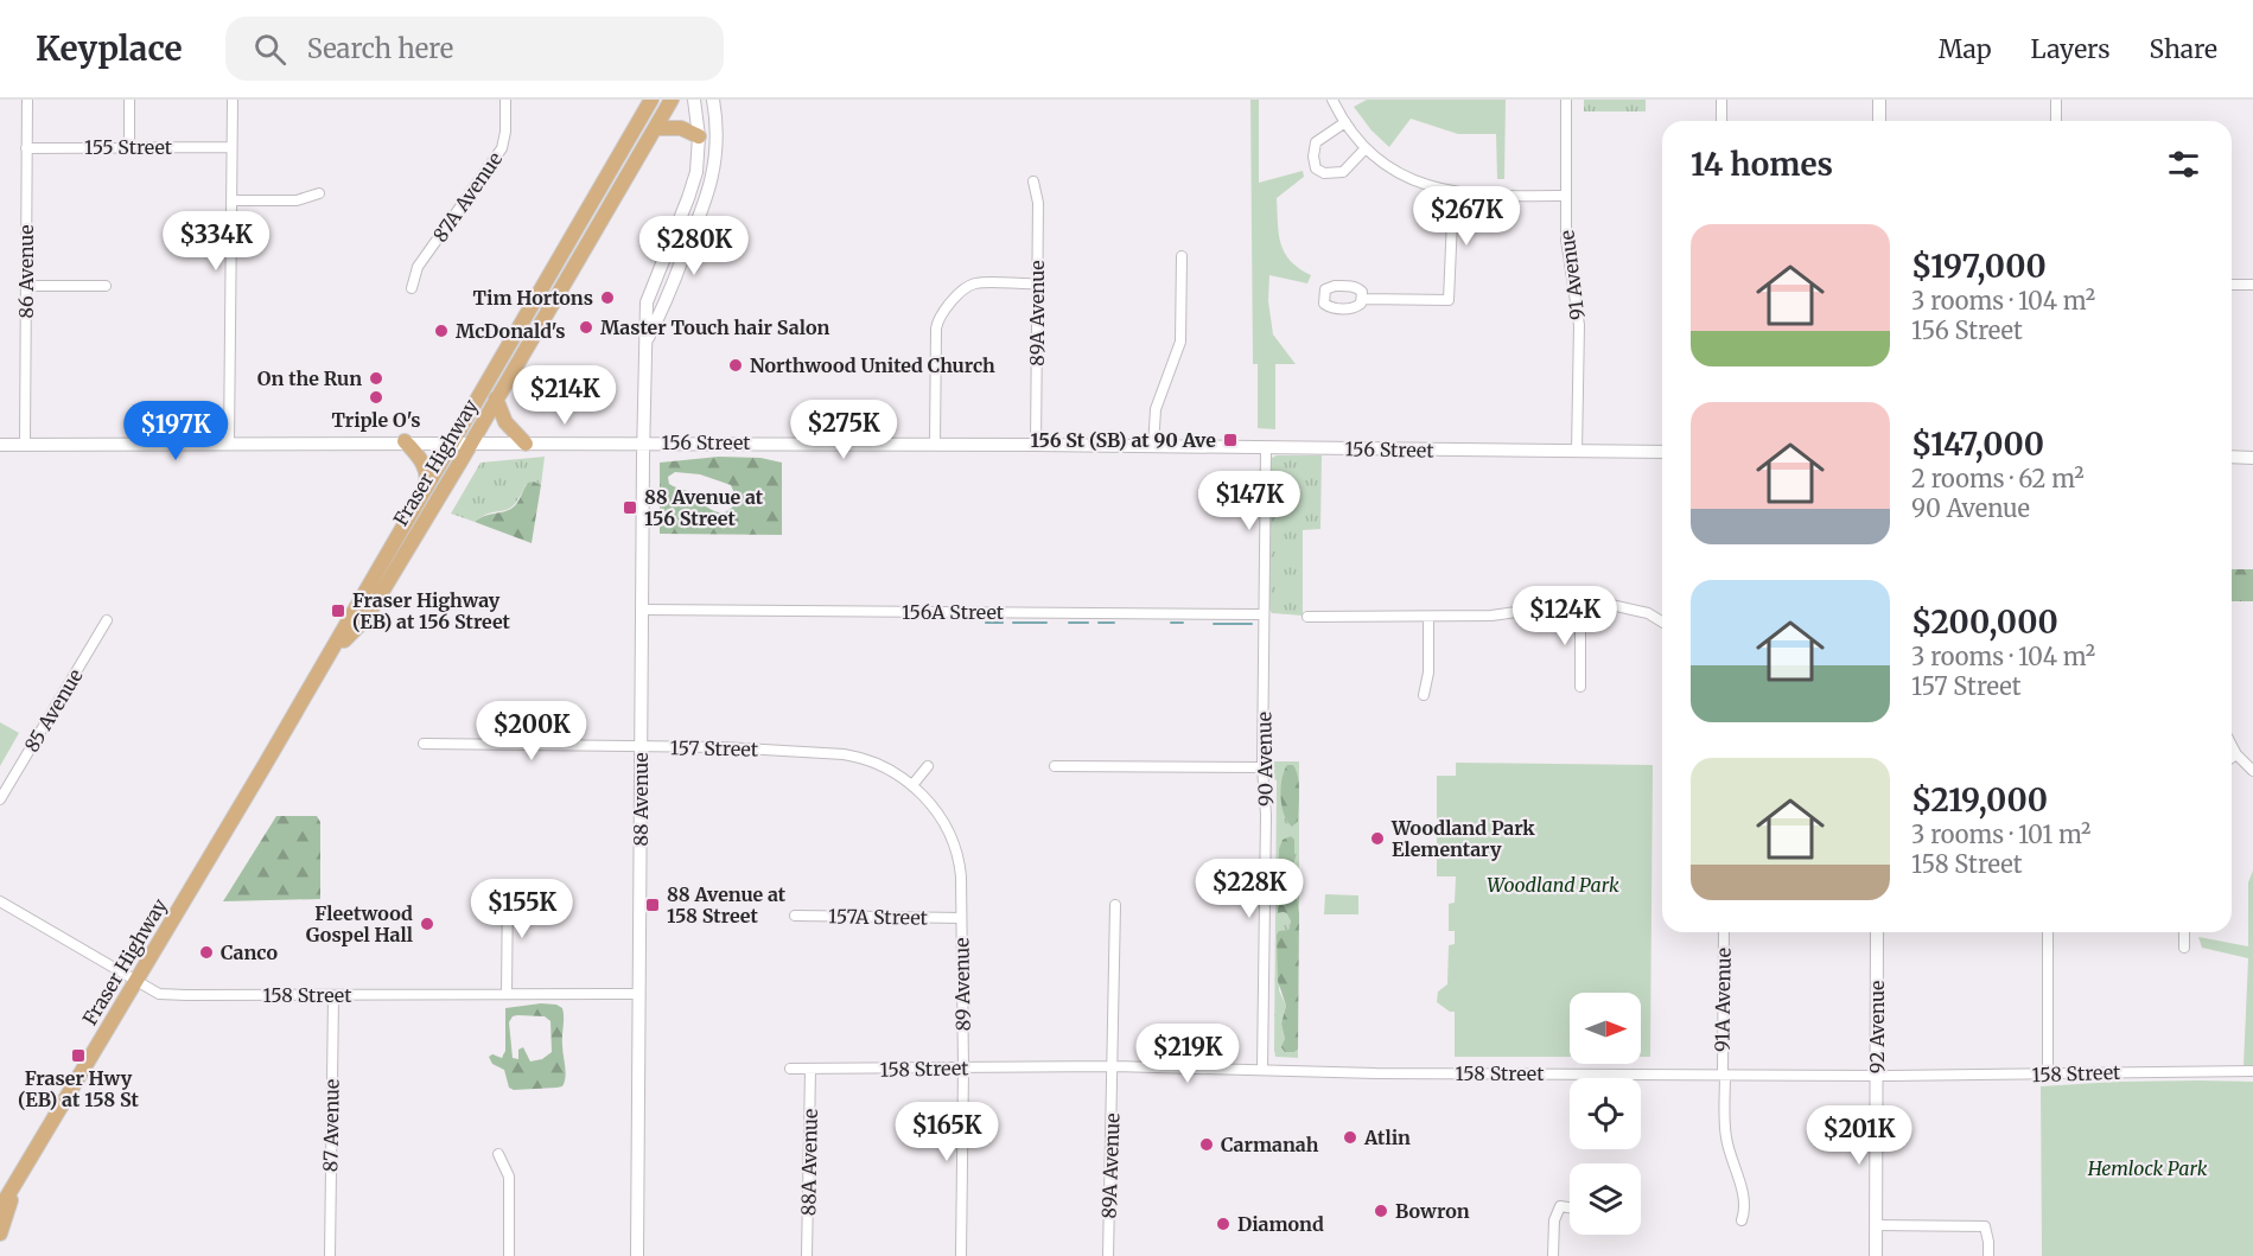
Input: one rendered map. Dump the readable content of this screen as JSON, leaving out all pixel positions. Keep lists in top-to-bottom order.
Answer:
{
  "streets": {
    "main road": [
      "156 Street",
      "Fraser Highway",
      "88 Avenue",
      "92 Avenue"
    ],
    "street": [
      "155 Street",
      "87A Avenue",
      "86 Avenue",
      "91 Avenue",
      "89A Avenue",
      "156A Street",
      "85 Avenue",
      "157 Street",
      "90 Avenue",
      "157A Street",
      "89 Avenue",
      "158 Street",
      "91A Avenue",
      "87 Avenue",
      "88A Avenue"
    ]
  },
  "crossings": [
    ["155 Street", "86 Avenue"],
    ["86 Avenue", "156 Street"],
    ["91 Avenue", "156 Street"],
    ["89A Avenue", "156 Street"],
    ["89A Avenue", "158 Street"],
    ["156 Street", "Fraser Highway"],
    ["156 Street", "90 Avenue"],
    ["156 Street", "88 Avenue"],
    ["Fraser Highway", "158 Street"],
    ["156A Street", "90 Avenue"],
    ["156A Street", "88 Avenue"],
    ["157 Street", "88 Avenue"],
    ["157 Street", "89 Avenue"],
    ["90 Avenue", "158 Street"],
    ["88 Avenue", "158 Street"],
    ["157A Street", "89 Avenue"],
    ["89 Avenue", "158 Street"],
    ["158 Street", "91A Avenue"],
    ["158 Street", "92 Avenue"],
    ["158 Street", "87 Avenue"],
    ["158 Street", "88A Avenue"]
  ],
  "parks": ["Woodland Park", "Hemlock Park"],
  "places": {
    "other": [
      "Tim Hortons",
      "Master Touch hair Salon",
      "McDonald's",
      "Northwood United Church",
      "On the Run",
      "Triple O's",
      "Woodland Park Elementary",
      "Fleetwood Gospel Hall",
      "Canco",
      "Atlin",
      "Carmanah",
      "Bowron",
      "Diamond"
    ],
    "transit": [
      "156 St (SB) at 90 Ave",
      "88 Avenue at 156 Street",
      "Fraser Highway (EB) at 156 Street",
      "88 Avenue at 158 Street",
      "Fraser Hwy (EB) at 158 St"
    ]
  },
  "north": "right",
  "page": {
    "header": "Keyplace",
    "search": "Search here",
    "nav": ["Map", "Layers", "Share"],
    "heading": "14 homes",
    "price": [
      "$267K",
      "$334K",
      "$280K",
      "$214K",
      "$275K",
      "$197K",
      "$147K",
      "$124K",
      "$200K",
      "$228K",
      "$155K",
      "$219K",
      "$165K",
      "$201K"
    ],
    "list": [
      {
        "name": "$197,000",
        "note": "3 rooms · 104 m² · 156 Street"
      },
      {
        "name": "$147,000",
        "note": "2 rooms · 62 m² · 90 Avenue"
      },
      {
        "name": "$200,000",
        "note": "3 rooms · 104 m² · 157 Street"
      },
      {
        "name": "$219,000",
        "note": "3 rooms · 101 m² · 158 Street"
      }
    ]
  }
}
